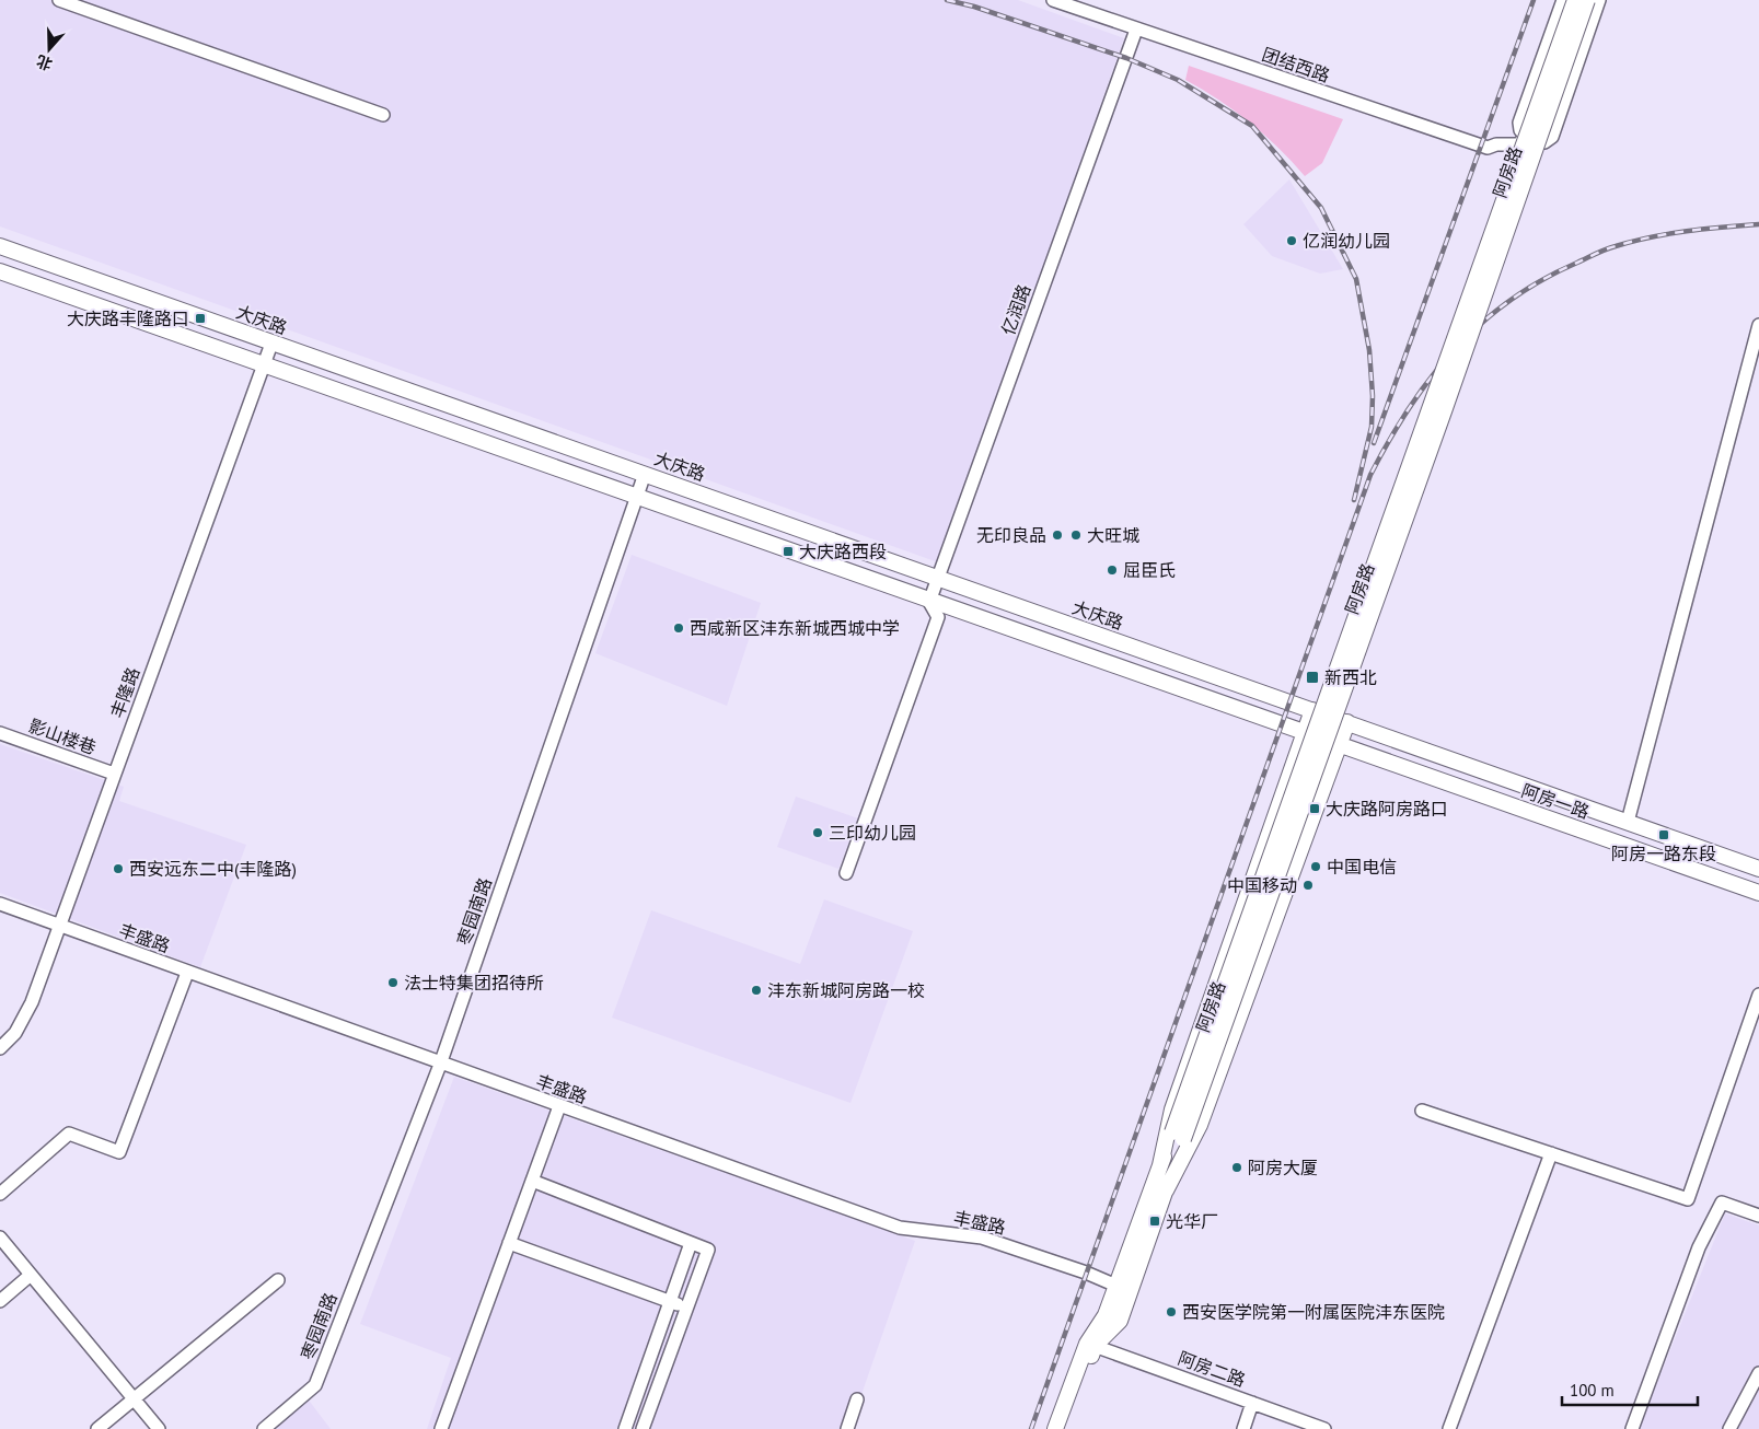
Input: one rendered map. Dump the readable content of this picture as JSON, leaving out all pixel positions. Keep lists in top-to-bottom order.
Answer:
{
  "streets": {
    "main road": ["阿房路", "大庆路", "阿房一路"],
    "street": [
      "团结西路",
      "亿润路",
      "丰隆路",
      "影山楼巷",
      "枣园南路",
      "丰盛路",
      "阿房二路"
    ]
  },
  "crossings": [
    ["团结西路", "亿润路"],
    ["阿房路", "大庆路"],
    ["阿房路", "阿房一路"],
    ["阿房路", "丰盛路"],
    ["阿房路", "阿房二路"],
    ["亿润路", "大庆路"],
    ["大庆路", "丰隆路"],
    ["大庆路", "阿房一路"],
    ["大庆路", "枣园南路"],
    ["丰隆路", "影山楼巷"],
    ["丰隆路", "丰盛路"],
    ["枣园南路", "丰盛路"]
  ],
  "places": {
    "other": [
      "亿润幼儿园",
      "无印良品",
      "大旺城",
      "屈臣氏",
      "西咸新区沣东新城西城中学",
      "三印幼儿园",
      "中国电信",
      "西安远东二中(丰隆路)",
      "中国移动",
      "法士特集团招待所",
      "沣东新城阿房路一校",
      "阿房大厦",
      "西安医学院第一附属医院沣东医院"
    ],
    "transit": [
      "大庆路丰隆路口",
      "大庆路西段",
      "新西北",
      "大庆路阿房路口",
      "阿房一路东段",
      "光华厂"
    ]
  },
  "scale_bar": "100 m",
  "north": "bottom"
}
